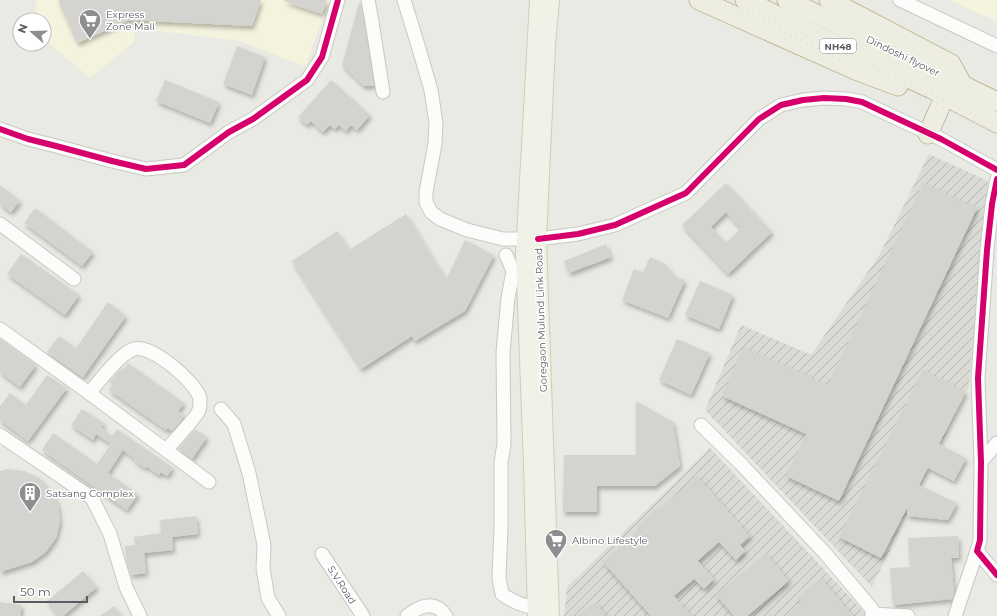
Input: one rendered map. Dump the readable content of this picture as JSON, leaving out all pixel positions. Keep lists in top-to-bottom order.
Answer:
{
  "streets": {
    "highway": ["NH48", "Dindoshi flyover"],
    "main road": ["Goregaon Mulund Link Road"],
    "street": ["S.V.Road"]
  },
  "crossings": [
    ["NH48", "Dindoshi flyover"]
  ],
  "places": {
    "supermarket": ["Express Zone Mall", "Albino Lifestyle"],
    "building": ["Satsang Complex"]
  },
  "scale_bar": "50 m",
  "north": "left"
}
